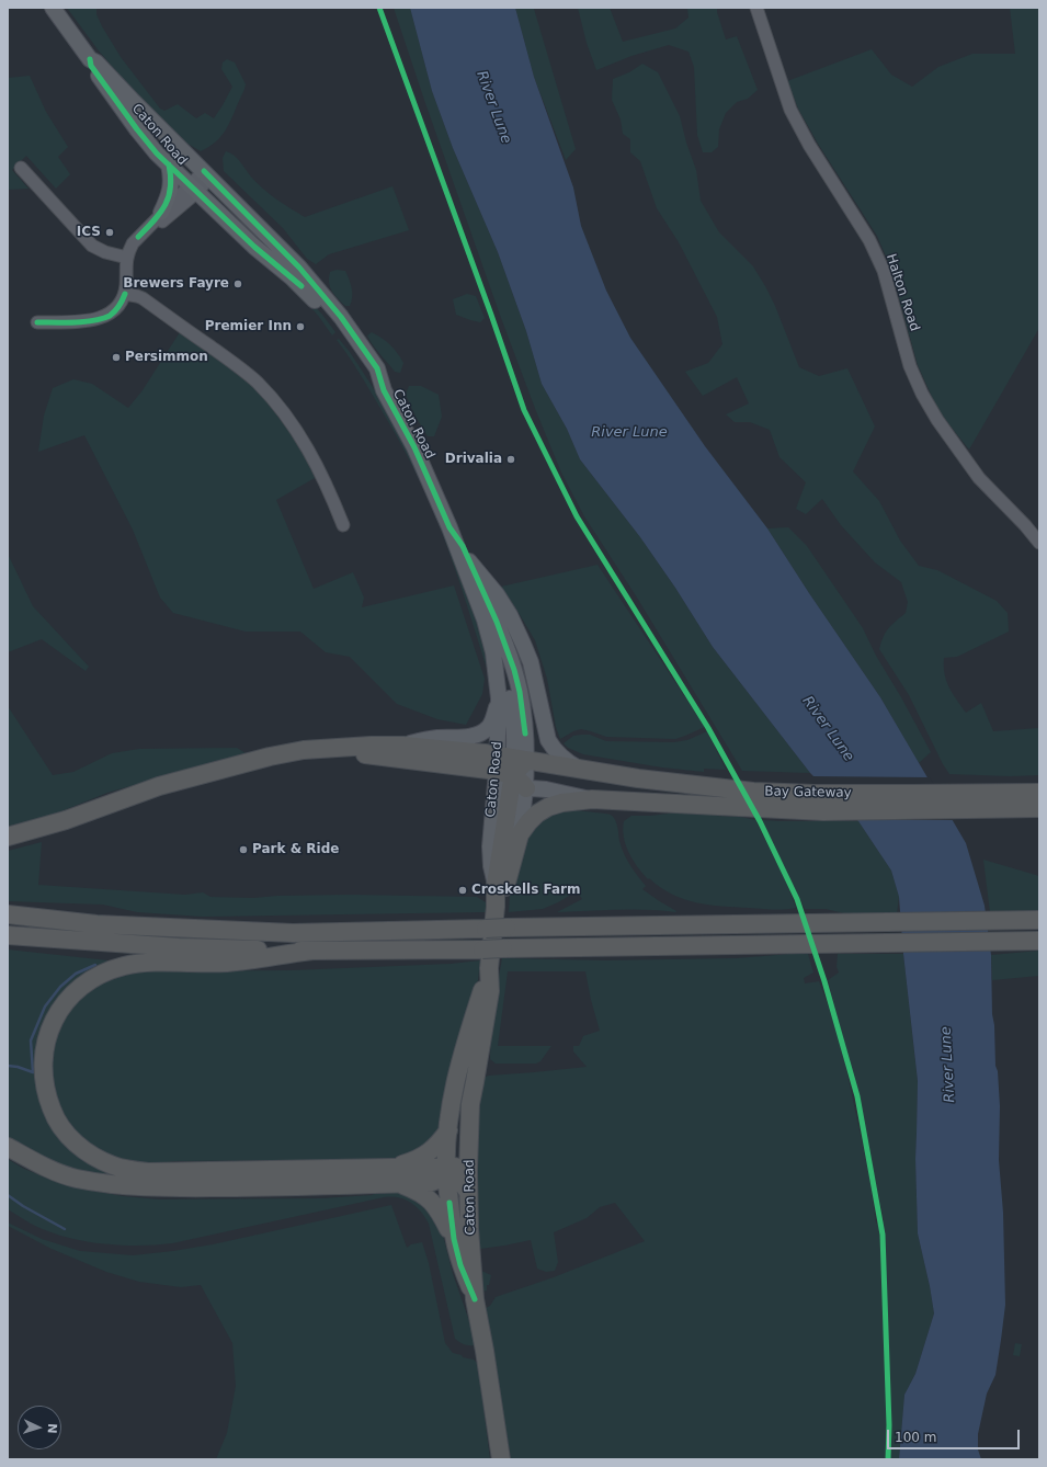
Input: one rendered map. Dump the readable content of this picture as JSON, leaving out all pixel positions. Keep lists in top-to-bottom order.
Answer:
{
  "streets": {
    "highway": ["Caton Road", "Bay Gateway"],
    "street": ["Halton Road"]
  },
  "crossings": [
    ["Caton Road", "Bay Gateway"]
  ],
  "water": ["River Lune"],
  "places": [
    "ICS",
    "Brewers Fayre",
    "Premier Inn",
    "Persimmon",
    "Drivalia",
    "Park & Ride",
    "Croskells Farm"
  ],
  "scale_bar": "100 m",
  "north": "right"
}
